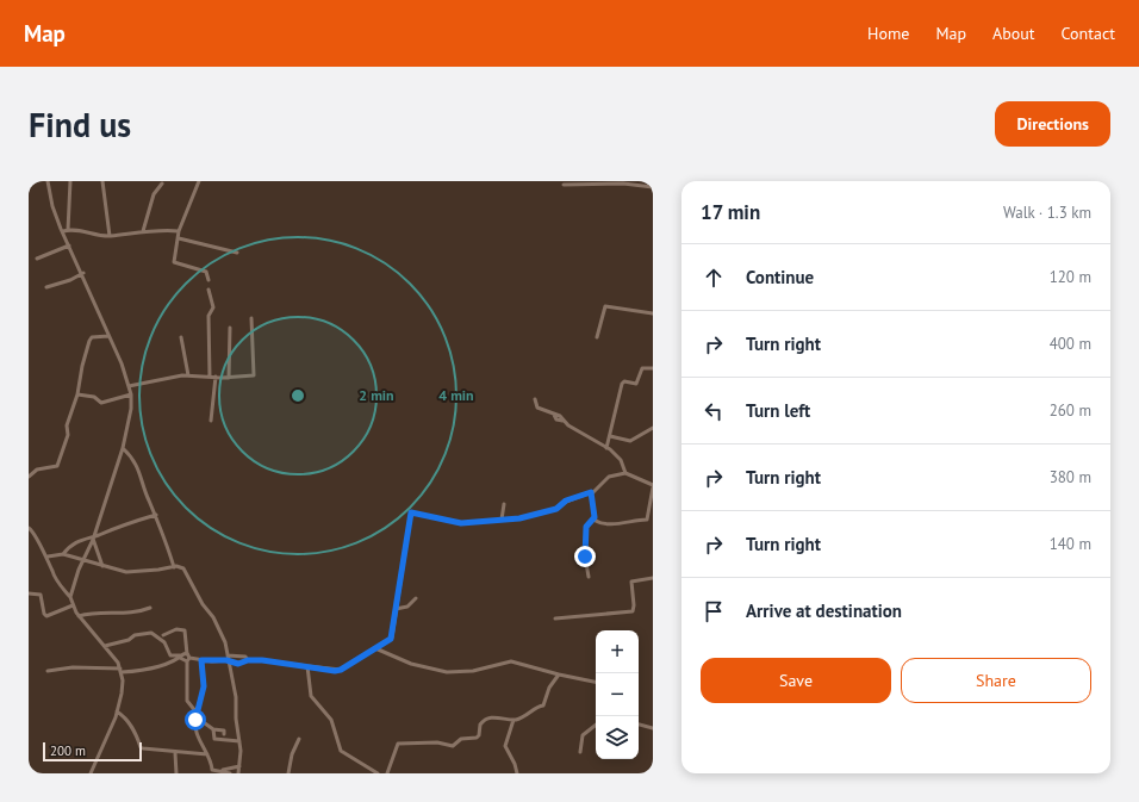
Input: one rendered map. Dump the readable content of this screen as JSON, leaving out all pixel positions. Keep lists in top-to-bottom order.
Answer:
{
  "scale_bar": "200 m",
  "page": {
    "header": "Map",
    "nav": [
      "Home",
      "Map",
      "About",
      "Contact"
    ],
    "buttons": [
      "Directions",
      ["Save", "Share"]
    ],
    "title": "Find us",
    "heading": ["17 min", "Walk · 1.3 km"],
    "list": [
      ["Continue", "120 m"],
      ["Turn right", "400 m"],
      ["Turn left", "260 m"],
      ["Turn right", "380 m"],
      ["Turn right", "140 m"],
      "Arrive at destination"
    ],
    "map_buttons": ["+", "−"],
    "scale": "200 m"
  },
  "rings": ["2 min", "4 min"]
}
